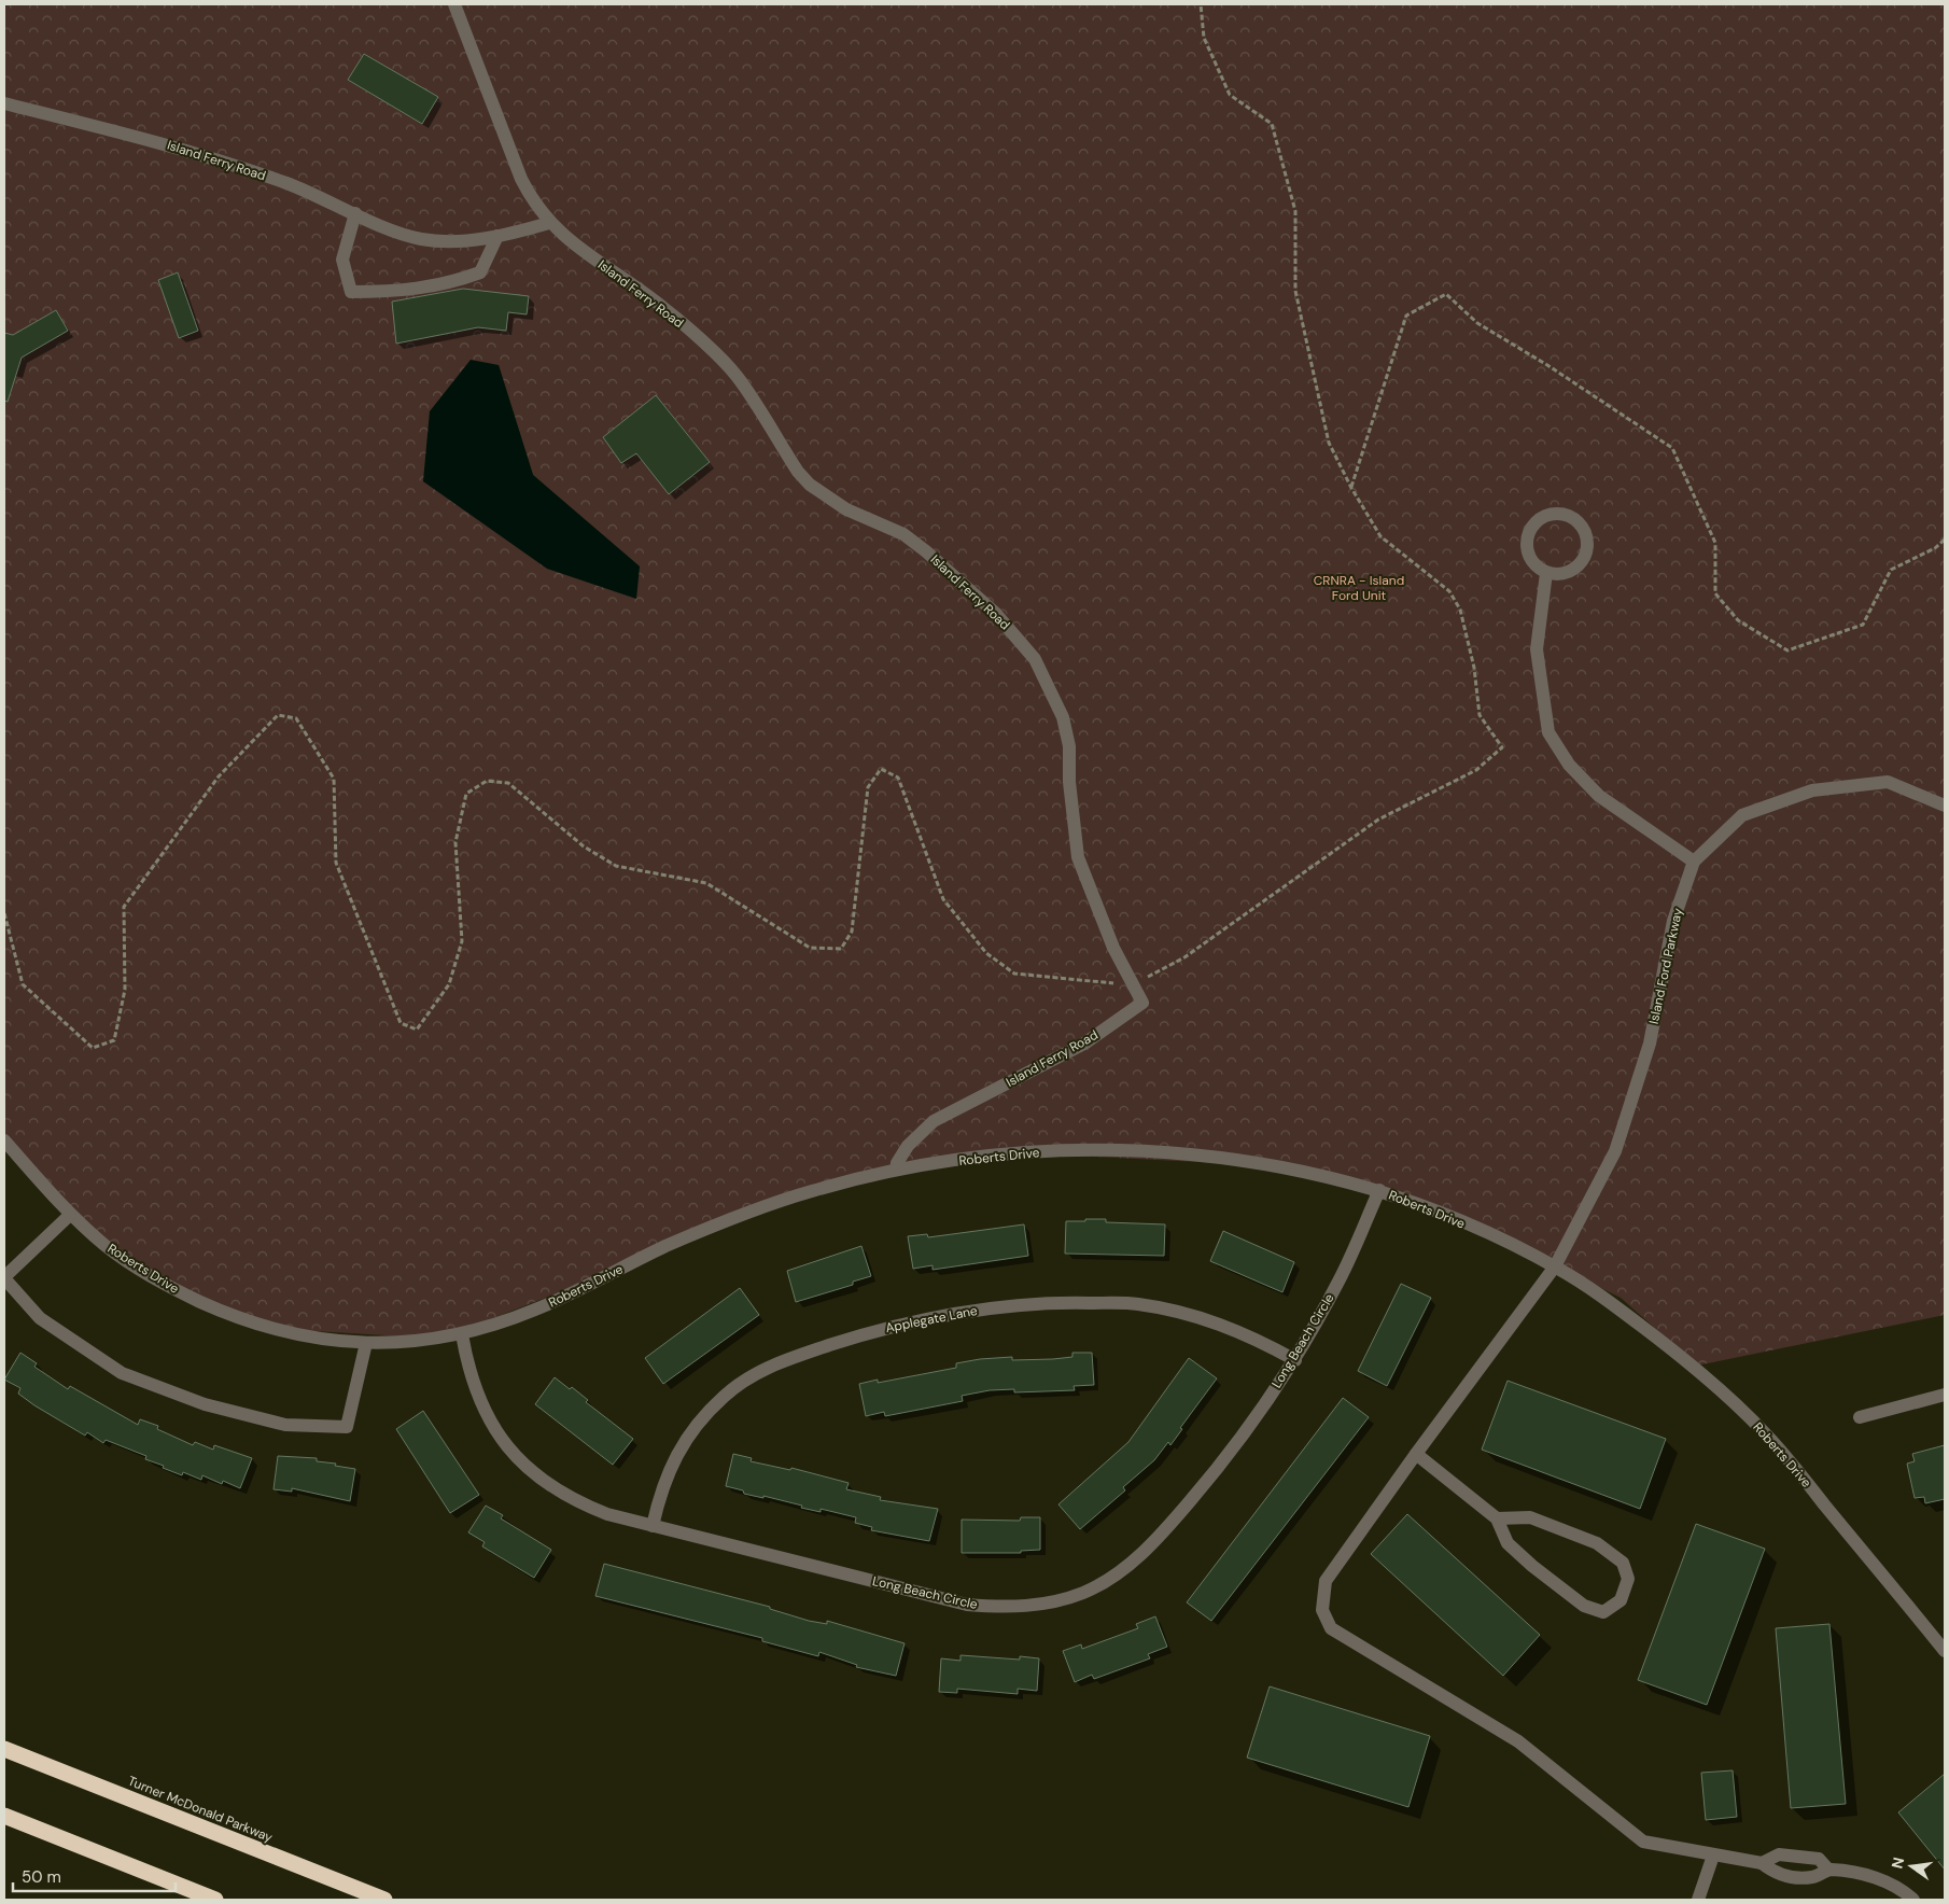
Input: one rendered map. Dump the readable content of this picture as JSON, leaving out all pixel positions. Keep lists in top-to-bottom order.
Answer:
{
  "streets": {
    "highway": ["Turner McDonald Parkway"],
    "street": [
      "Island Ferry Road",
      "Island Ford Parkway",
      "Roberts Drive",
      "Applegate Lane",
      "Long Beach Circle"
    ]
  },
  "crossings": [
    ["Island Ferry Road", "Roberts Drive"],
    ["Island Ford Parkway", "Roberts Drive"],
    ["Roberts Drive", "Long Beach Circle"],
    ["Applegate Lane", "Long Beach Circle"]
  ],
  "parks": ["CRNRA - Island Ford Unit"],
  "scale_bar": "50 m",
  "north": "left"
}
